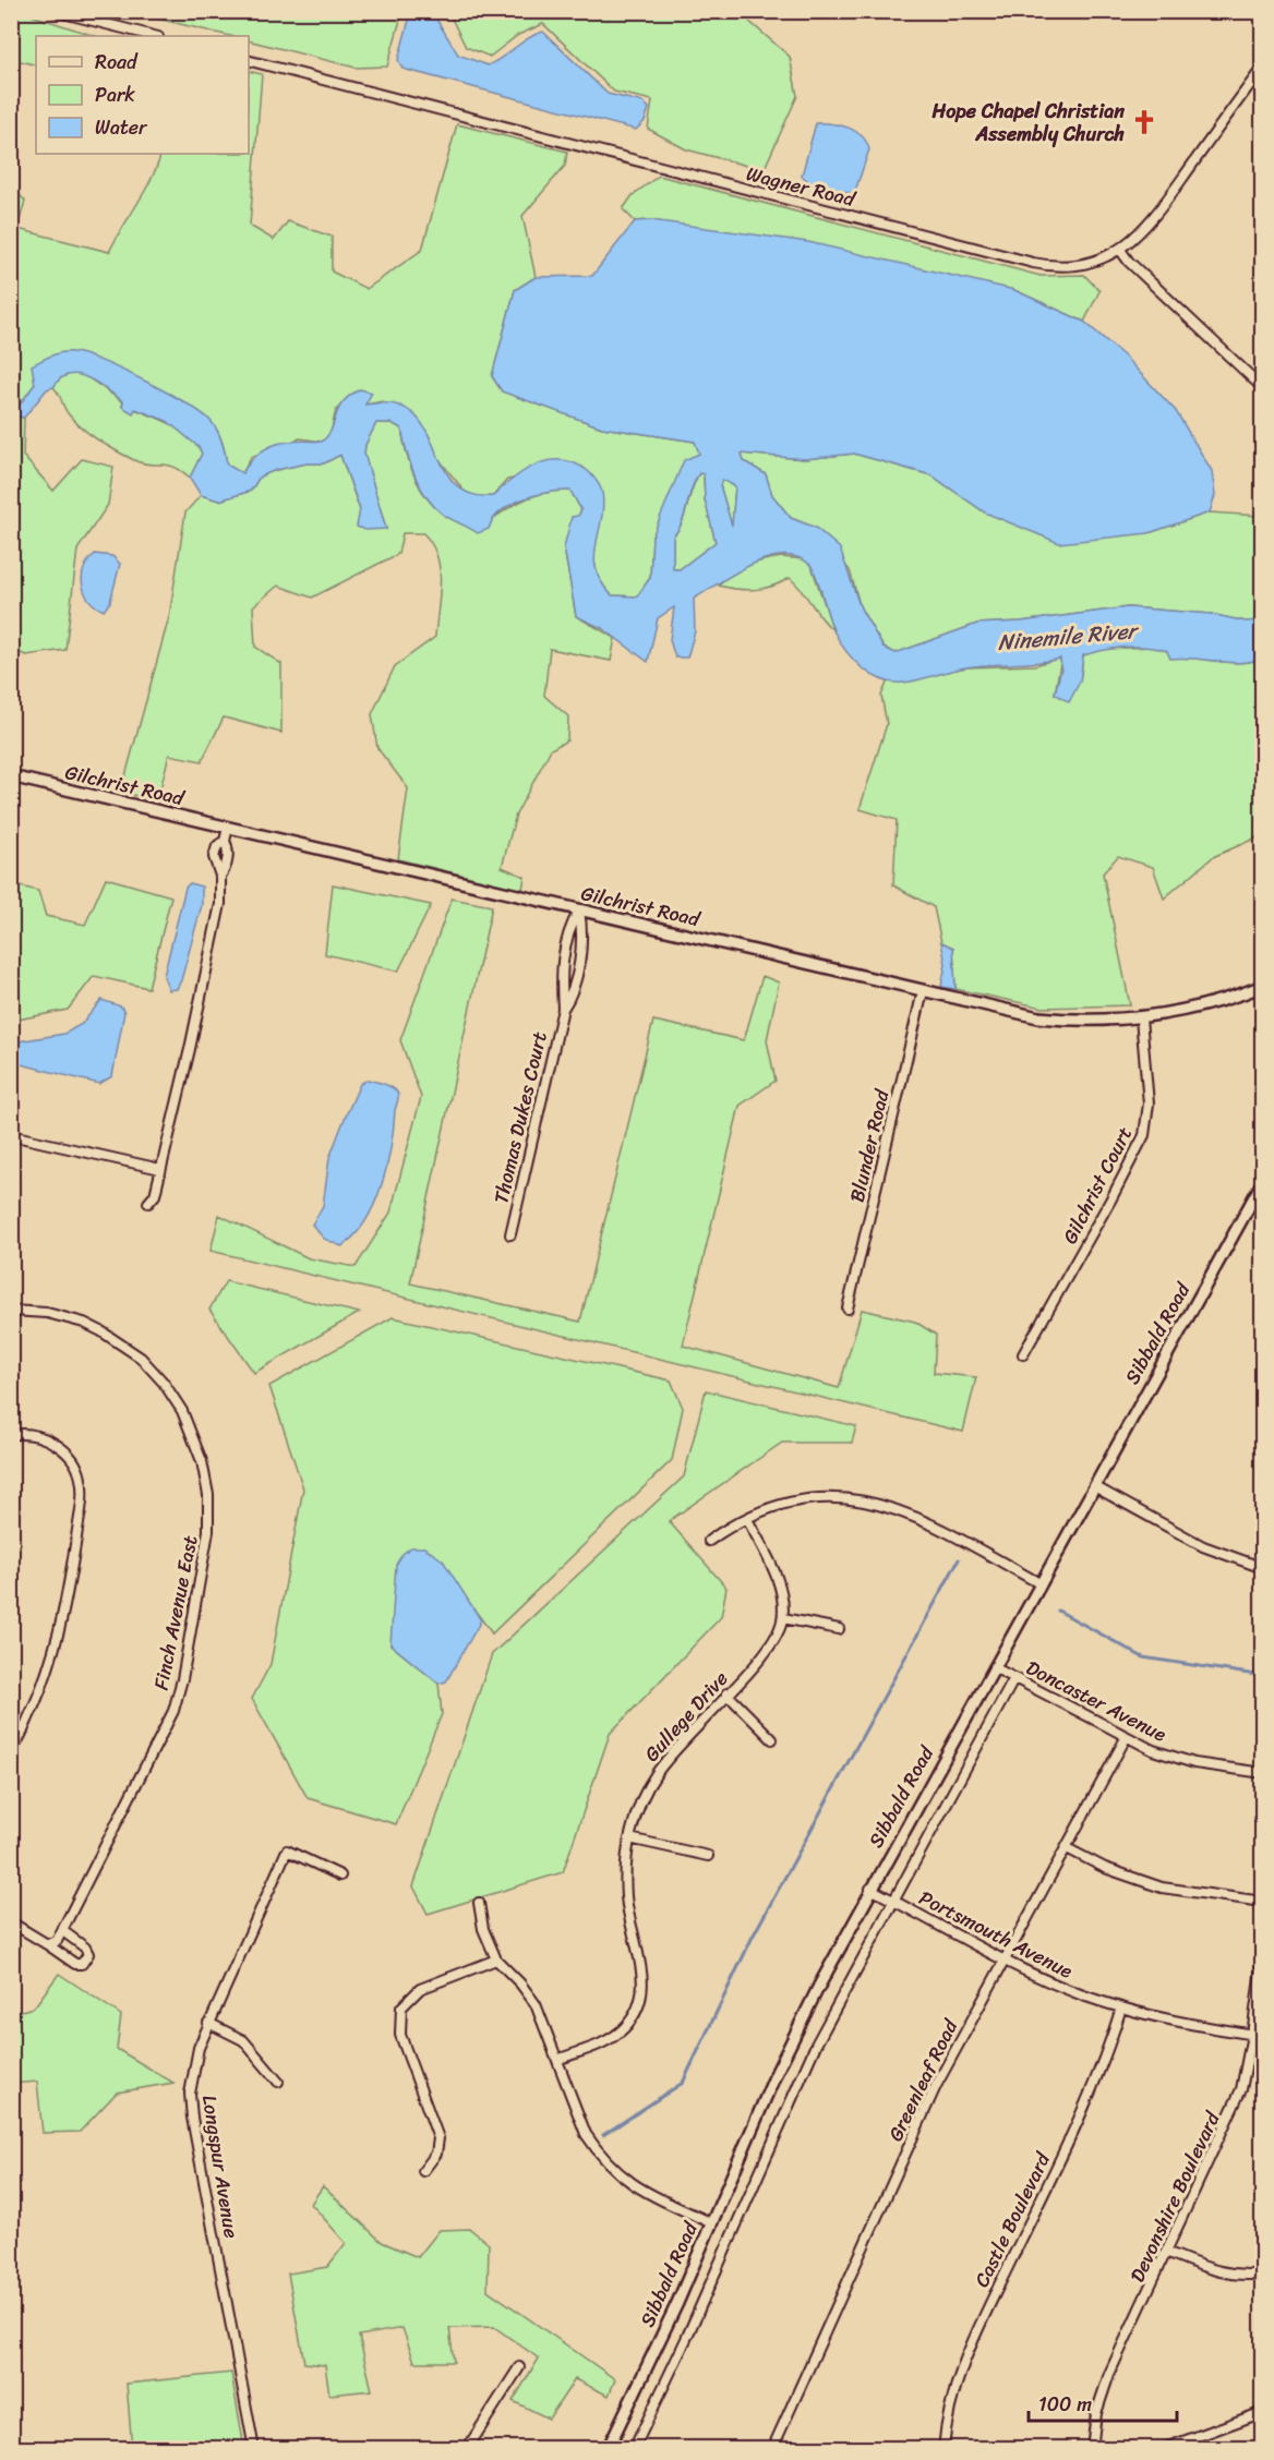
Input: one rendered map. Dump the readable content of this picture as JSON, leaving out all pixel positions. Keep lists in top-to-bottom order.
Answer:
{
  "streets": {
    "street": [
      "Wagner Road",
      "Gilchrist Road",
      "Thomas Dukes Court",
      "Blunder Road",
      "Gilchrist Court",
      "Sibbald Road",
      "Finch Avenue East",
      "Doncaster Avenue",
      "Gullege Drive",
      "Portsmouth Avenue",
      "Greenleaf Road",
      "Longspur Avenue",
      "Devonshire Boulevard",
      "Castle Boulevard"
    ]
  },
  "crossings": [
    ["Gilchrist Road", "Thomas Dukes Court"],
    ["Gilchrist Road", "Blunder Road"],
    ["Gilchrist Road", "Gilchrist Court"],
    ["Sibbald Road", "Doncaster Avenue"],
    ["Sibbald Road", "Portsmouth Avenue"],
    ["Doncaster Avenue", "Greenleaf Road"],
    ["Portsmouth Avenue", "Greenleaf Road"],
    ["Portsmouth Avenue", "Devonshire Boulevard"],
    ["Portsmouth Avenue", "Castle Boulevard"]
  ],
  "water": ["Ninemile River"],
  "places": {
    "church": ["Hope Chapel Christian Assembly Church"]
  },
  "legend": ["Road", "Park", "Water"],
  "scale_bar": "100 m"
}
